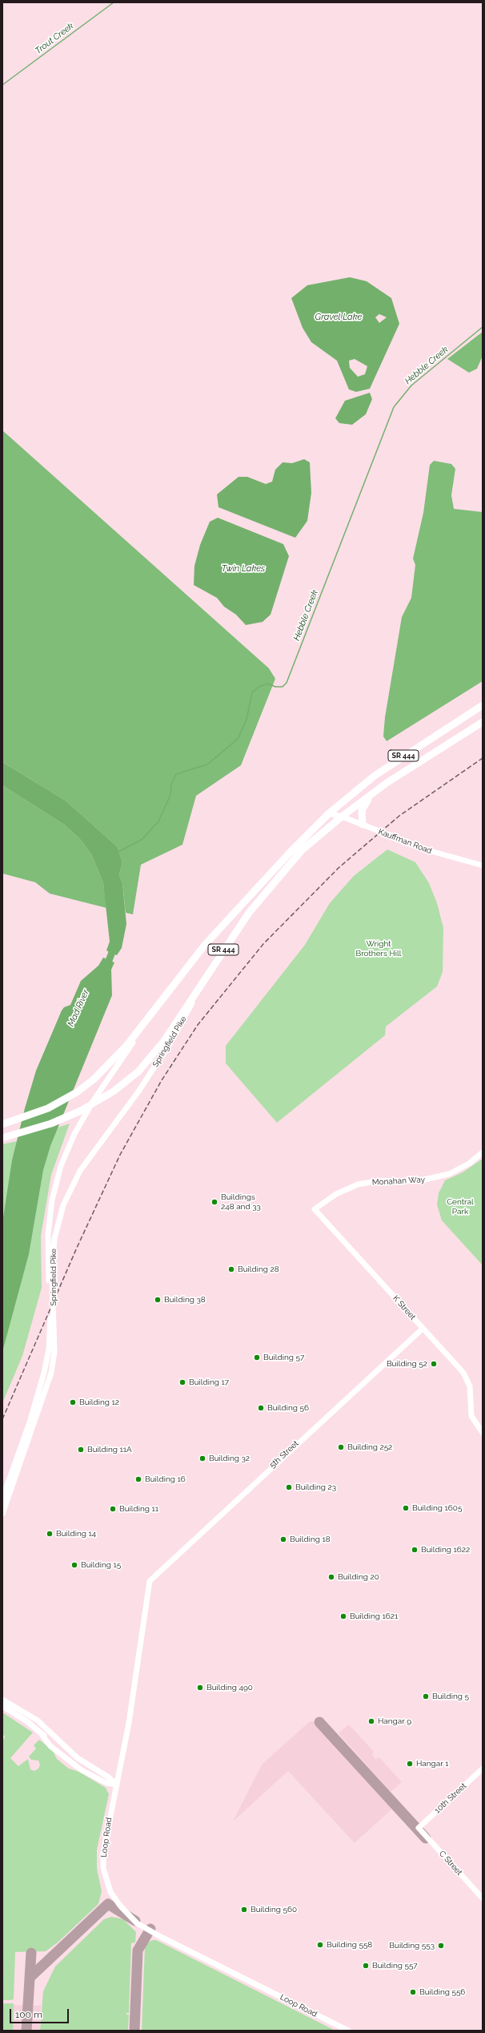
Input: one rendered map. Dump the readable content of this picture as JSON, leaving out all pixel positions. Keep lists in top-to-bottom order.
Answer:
{
  "streets": {
    "highway": ["SR 444"],
    "street": [
      "Kauffman Road",
      "Springfield Pike",
      "Monahan Way",
      "K Street",
      "5th Street",
      "10th Street",
      "Loop Road",
      "C Street"
    ]
  },
  "crossings": [
    ["SR 444", "Kauffman Road"],
    ["SR 444", "Springfield Pike"],
    ["Monahan Way", "K Street"],
    ["K Street", "5th Street"],
    ["5th Street", "Loop Road"],
    ["10th Street", "C Street"]
  ],
  "water": [
    "Trout Creek",
    "Gravel Lake",
    "Hebble Creek",
    "Twin Lakes",
    "Mad River"
  ],
  "parks": ["Wright Brothers Hill", "Central Park"],
  "places": [
    "Buildings 248 and 33",
    "Building 28",
    "Building 38",
    "Building 57",
    "Building 52",
    "Building 17",
    "Building 12",
    "Building 56",
    "Building 252",
    "Building 11A",
    "Building 32",
    "Building 16",
    "Building 23",
    "Building 1605",
    "Building 11",
    "Building 14",
    "Building 18",
    "Building 1622",
    "Building 15",
    "Building 20",
    "Building 1621",
    "Building 490",
    "Building 5",
    "Hangar 9",
    "Hangar 1",
    "Building 560",
    "Building 558",
    "Building 553",
    "Building 557",
    "Building 556"
  ],
  "scale_bar": "100 m"
}
